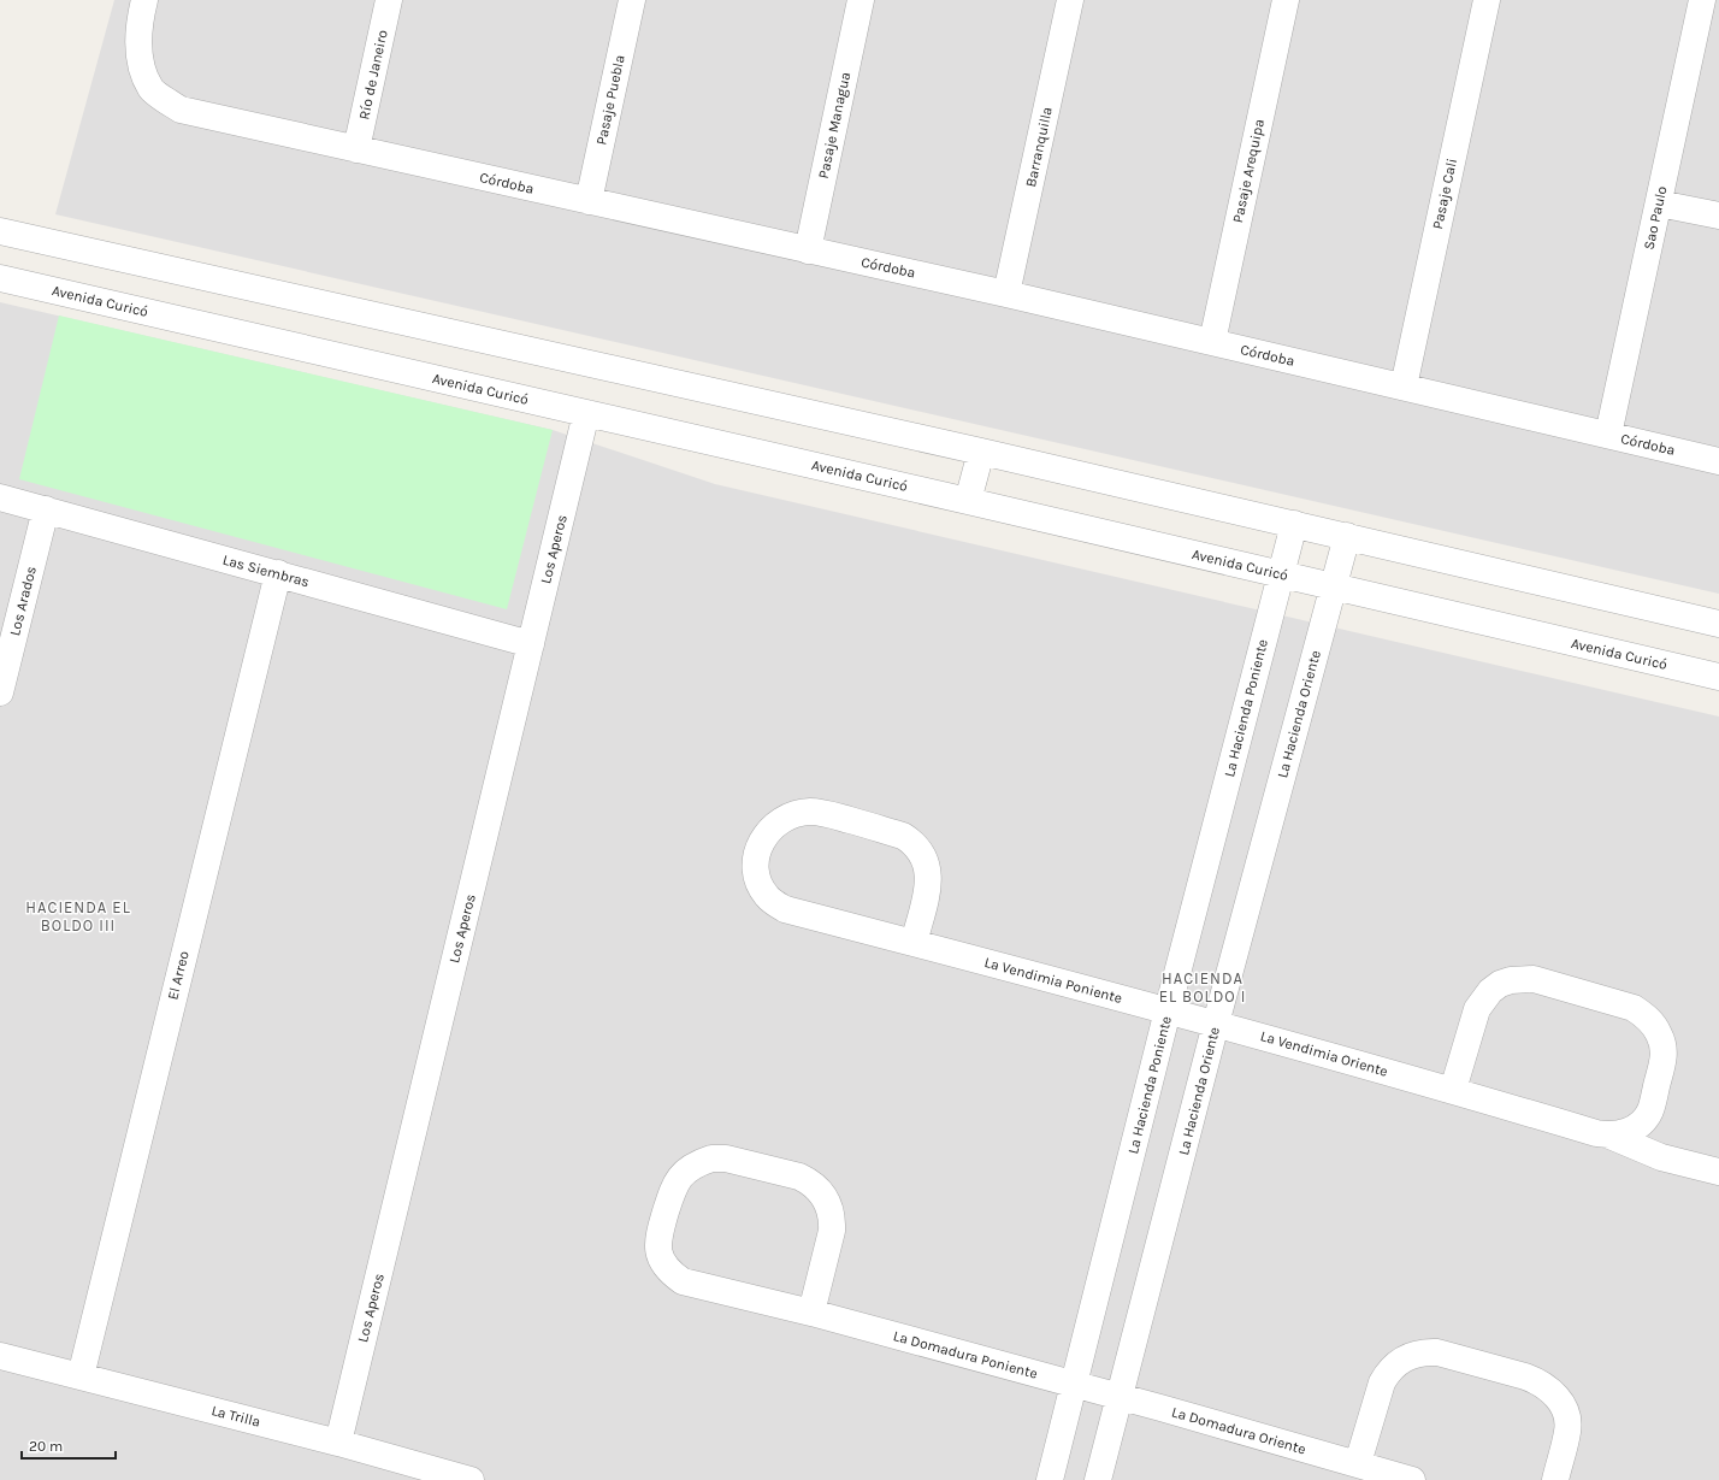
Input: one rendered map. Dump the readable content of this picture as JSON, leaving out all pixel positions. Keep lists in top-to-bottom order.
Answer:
{
  "streets": {
    "street": [
      "Río de Janeiro",
      "Pasaje Puebla",
      "Pasaje Managua",
      "Barranquilla",
      "Pasaje Arequipa",
      "Córdoba",
      "Pasaje Cali",
      "Sao Paulo",
      "Avenida Curicó",
      "Los Aperos",
      "Las Siembras",
      "Los Arados",
      "La Hacienda Poniente",
      "La Hacienda Oriente",
      "El Arreo",
      "La Vendimia Poniente",
      "La Vendimia Oriente",
      "La Domadura Poniente",
      "La Trilla",
      "La Domadura Oriente"
    ]
  },
  "crossings": [
    ["Río de Janeiro", "Córdoba"],
    ["Pasaje Puebla", "Córdoba"],
    ["Pasaje Managua", "Córdoba"],
    ["Barranquilla", "Córdoba"],
    ["Pasaje Arequipa", "Córdoba"],
    ["Córdoba", "Pasaje Cali"],
    ["Córdoba", "Sao Paulo"],
    ["Avenida Curicó", "Los Aperos"],
    ["Avenida Curicó", "La Hacienda Poniente"],
    ["Avenida Curicó", "La Hacienda Oriente"],
    ["Los Aperos", "Las Siembras"],
    ["Los Aperos", "La Trilla"],
    ["Las Siembras", "Los Arados"],
    ["Las Siembras", "El Arreo"],
    ["La Hacienda Poniente", "La Vendimia Poniente"],
    ["La Hacienda Poniente", "La Domadura Poniente"],
    ["La Hacienda Oriente", "La Vendimia Poniente"],
    ["La Hacienda Oriente", "La Vendimia Oriente"],
    ["La Hacienda Oriente", "La Domadura Poniente"],
    ["La Hacienda Oriente", "La Domadura Oriente"],
    ["El Arreo", "La Trilla"],
    ["La Vendimia Poniente", "La Vendimia Oriente"],
    ["La Domadura Poniente", "La Domadura Oriente"]
  ],
  "districts": ["HACIENDA EL BOLDO III", "HACIENDA EL BOLDO I"],
  "scale_bar": "20 m"
}
